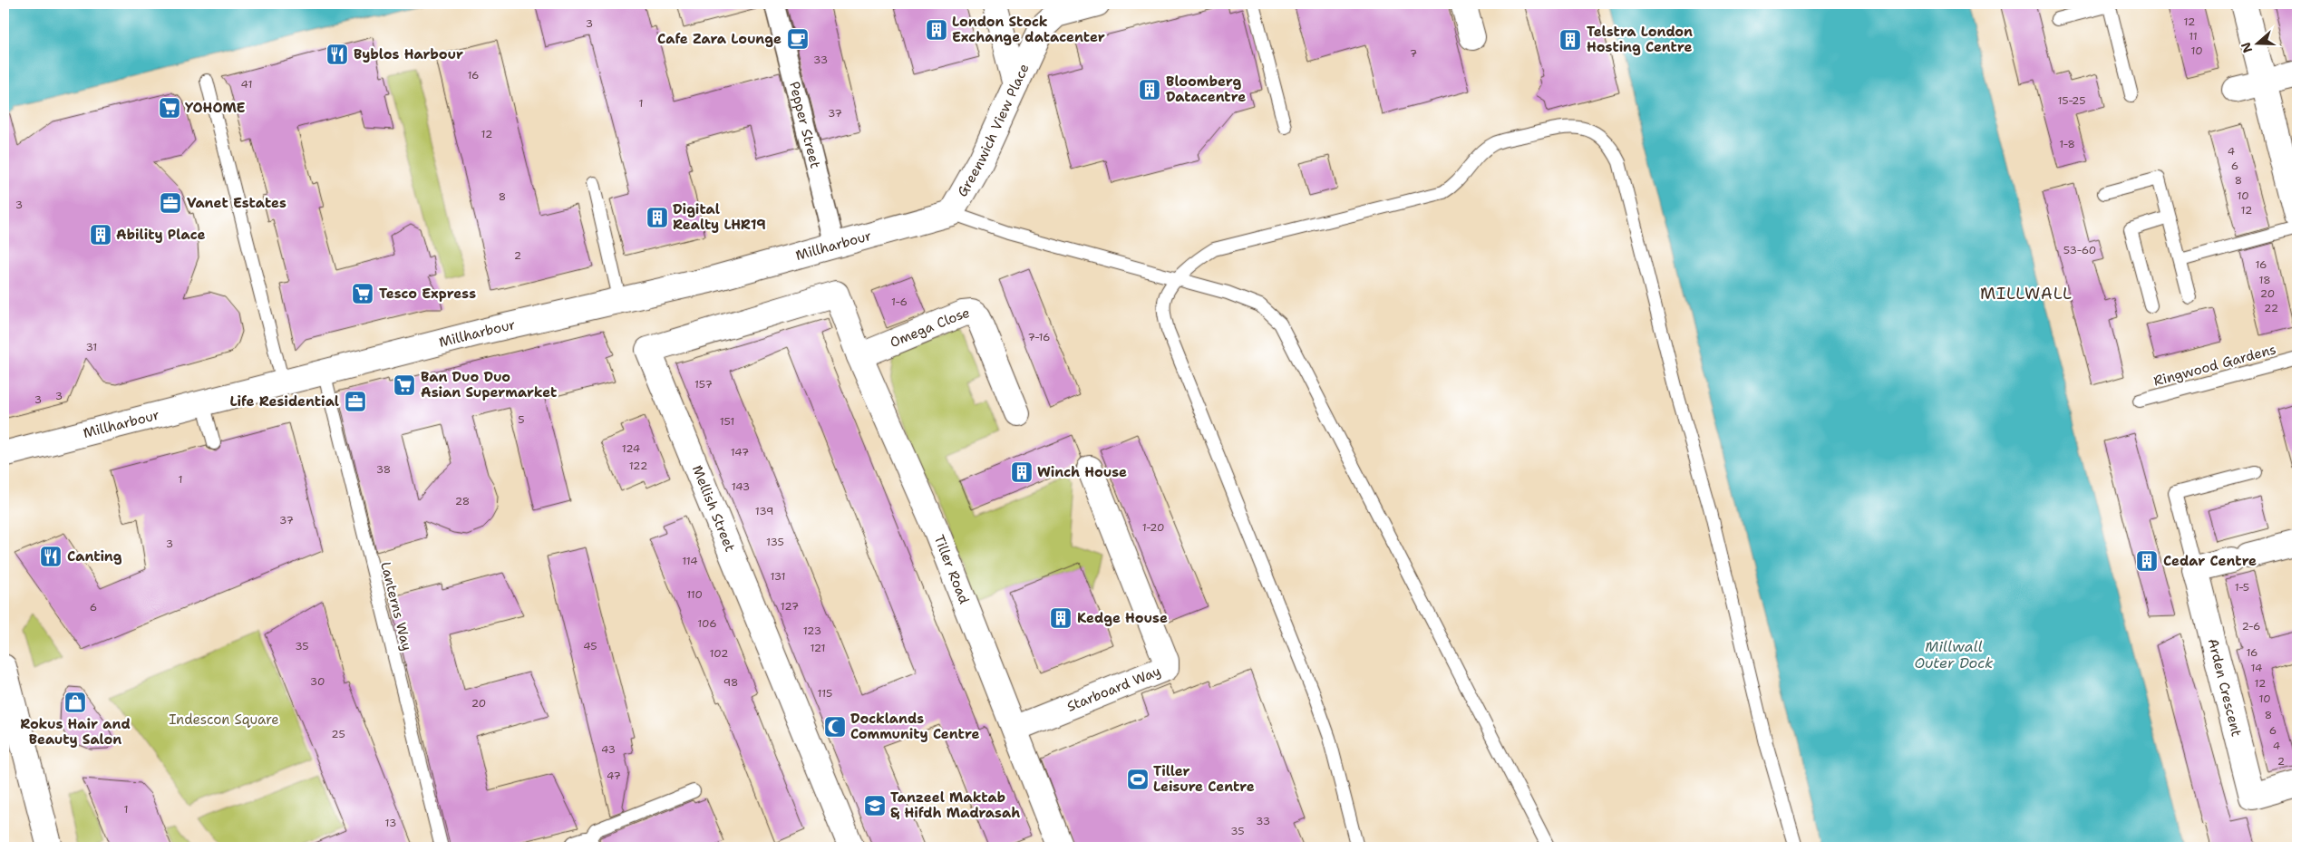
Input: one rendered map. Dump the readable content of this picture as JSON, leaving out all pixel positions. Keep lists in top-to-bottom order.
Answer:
{
  "streets": {
    "street": [
      "Pepper Street",
      "Greenwich View Place",
      "Millharbour",
      "Omega Close",
      "Mellish Street",
      "Tiller Road",
      "Arden Crescent",
      "Starboard Way"
    ],
    "lane": ["Ringwood Gardens", "Lanterns Way"]
  },
  "crossings": [
    ["Pepper Street", "Millharbour"],
    ["Greenwich View Place", "Millharbour"],
    ["Millharbour", "Lanterns Way"],
    ["Omega Close", "Tiller Road"],
    ["Mellish Street", "Tiller Road"],
    ["Tiller Road", "Starboard Way"]
  ],
  "districts": ["MILLWALL"],
  "water": ["Millwall Outer Dock"],
  "parks": ["Indescon Square"],
  "places": {
    "building": [
      "London Stock Exchange datacenter",
      "Telstra London Hosting Centre",
      "Bloomberg Datacentre",
      "Digital Realty LHR19",
      "Ability Place",
      "Winch House",
      "Cedar Centre",
      "Kedge House"
    ],
    "cafe": ["Cafe Zara Lounge"],
    "restaurant": ["Byblos Harbour", "Canting"],
    "supermarket": ["YOHOME", "Tesco Express", "Ban Duo Duo Asian Supermarket"],
    "office": ["Vanet Estates", "Life Residential"],
    "shop": ["Rokus Hair and Beauty Salon"],
    "mosque": ["Docklands Community Centre"],
    "sports": ["Tiller Leisure Centre"],
    "school or university": ["Tanzeel Maktab & Hifdh Madrasah"]
  },
  "house_numbers": [
    "12",
    "3",
    "11",
    "10",
    "7",
    "33",
    "16",
    "41",
    "15-25",
    "1",
    "37",
    "12",
    "1-8",
    "4",
    "6",
    "8",
    "10",
    "8",
    "3",
    "12",
    "53-60",
    "2",
    "16",
    "18",
    "20",
    "1-6",
    "22",
    "7-16",
    "31",
    "157",
    "3",
    "3",
    "5",
    "151",
    "124",
    "147",
    "122",
    "38",
    "1",
    "143",
    "28",
    "139",
    "37",
    "1-20",
    "135",
    "3",
    "114",
    "131",
    "1-5",
    "110",
    "127",
    "6",
    "106",
    "2-6",
    "123",
    "35",
    "45",
    "121",
    "16",
    "102",
    "14",
    "30",
    "98",
    "12",
    "115",
    "10",
    "20",
    "8",
    "6",
    "25",
    "4",
    "43",
    "2",
    "47",
    "1",
    "33",
    "13",
    "35"
  ],
  "north": "left"
}
